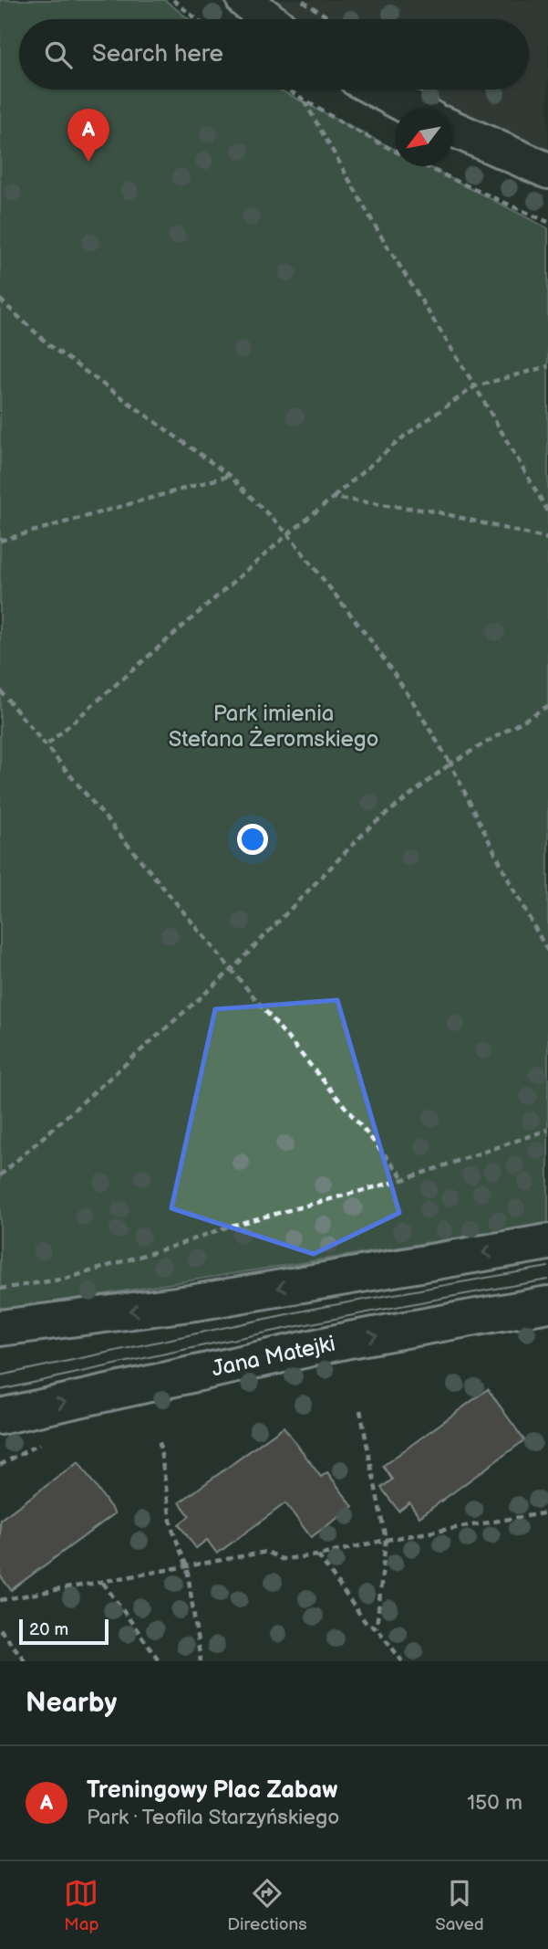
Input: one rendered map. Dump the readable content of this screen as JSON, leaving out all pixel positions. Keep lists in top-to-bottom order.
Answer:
{
  "streets": {
    "street": ["Jana Matejki"]
  },
  "parks": ["Park imienia Stefana Żeromskiego"],
  "scale_bar": "20 m",
  "north": "bottom left",
  "page": {
    "search": "Search here",
    "pins": "A",
    "scale": "20 m",
    "heading": "Nearby",
    "list": [
      {
        "mark": "A",
        "name": "Treningowy Plac Zabaw",
        "note": "Park · Teofila Starzyńskiego",
        "value": "150 m"
      }
    ],
    "nav": ["Map", "Directions", "Saved"]
  }
}
